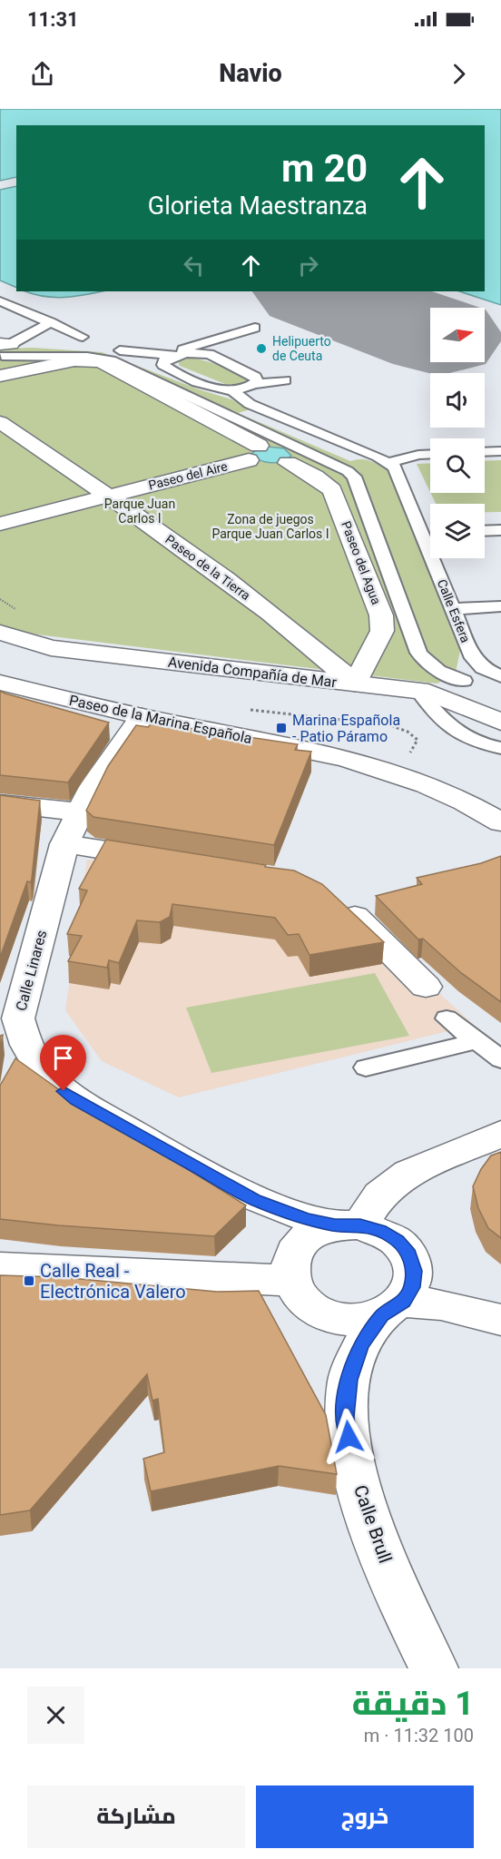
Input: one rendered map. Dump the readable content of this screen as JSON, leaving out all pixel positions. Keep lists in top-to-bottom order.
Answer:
{
  "streets": {
    "street": [
      "Paseo del Aire",
      "Paseo del Agua",
      "Paseo de la Tierra",
      "Avenida Compañía de Mar",
      "Paseo de la Marina Española",
      "Calle Linares",
      "Calle Brull"
    ],
    "lane": ["Calle Esfera"]
  },
  "crossings": [
    ["Paseo del Aire", "Paseo del Agua"],
    ["Paseo del Aire", "Paseo de la Tierra"],
    ["Paseo del Agua", "Paseo de la Tierra"],
    ["Paseo del Agua", "Avenida Compañía de Mar"],
    ["Paseo de la Tierra", "Avenida Compañía de Mar"],
    ["Paseo de la Marina Española", "Calle Linares"],
    ["Calle Linares", "Calle Brull"]
  ],
  "parks": ["Parque Juan Carlos I", "Zona de juegos Parque Juan Carlos I"],
  "places": {
    "other": ["Helipuerto de Ceuta"],
    "transit": ["Marina Española - Patio Páramo", "Calle Real - Electrónica Valero"]
  },
  "north": "right",
  "page": {
    "status": "11:31",
    "header": "Navio",
    "turn": ["20 m", "Glorieta Maestranza"],
    "heading": ["1 دقيقة", "100 m · 11:32"],
    "buttons": ["خروج", "مشاركة"]
  }
}
